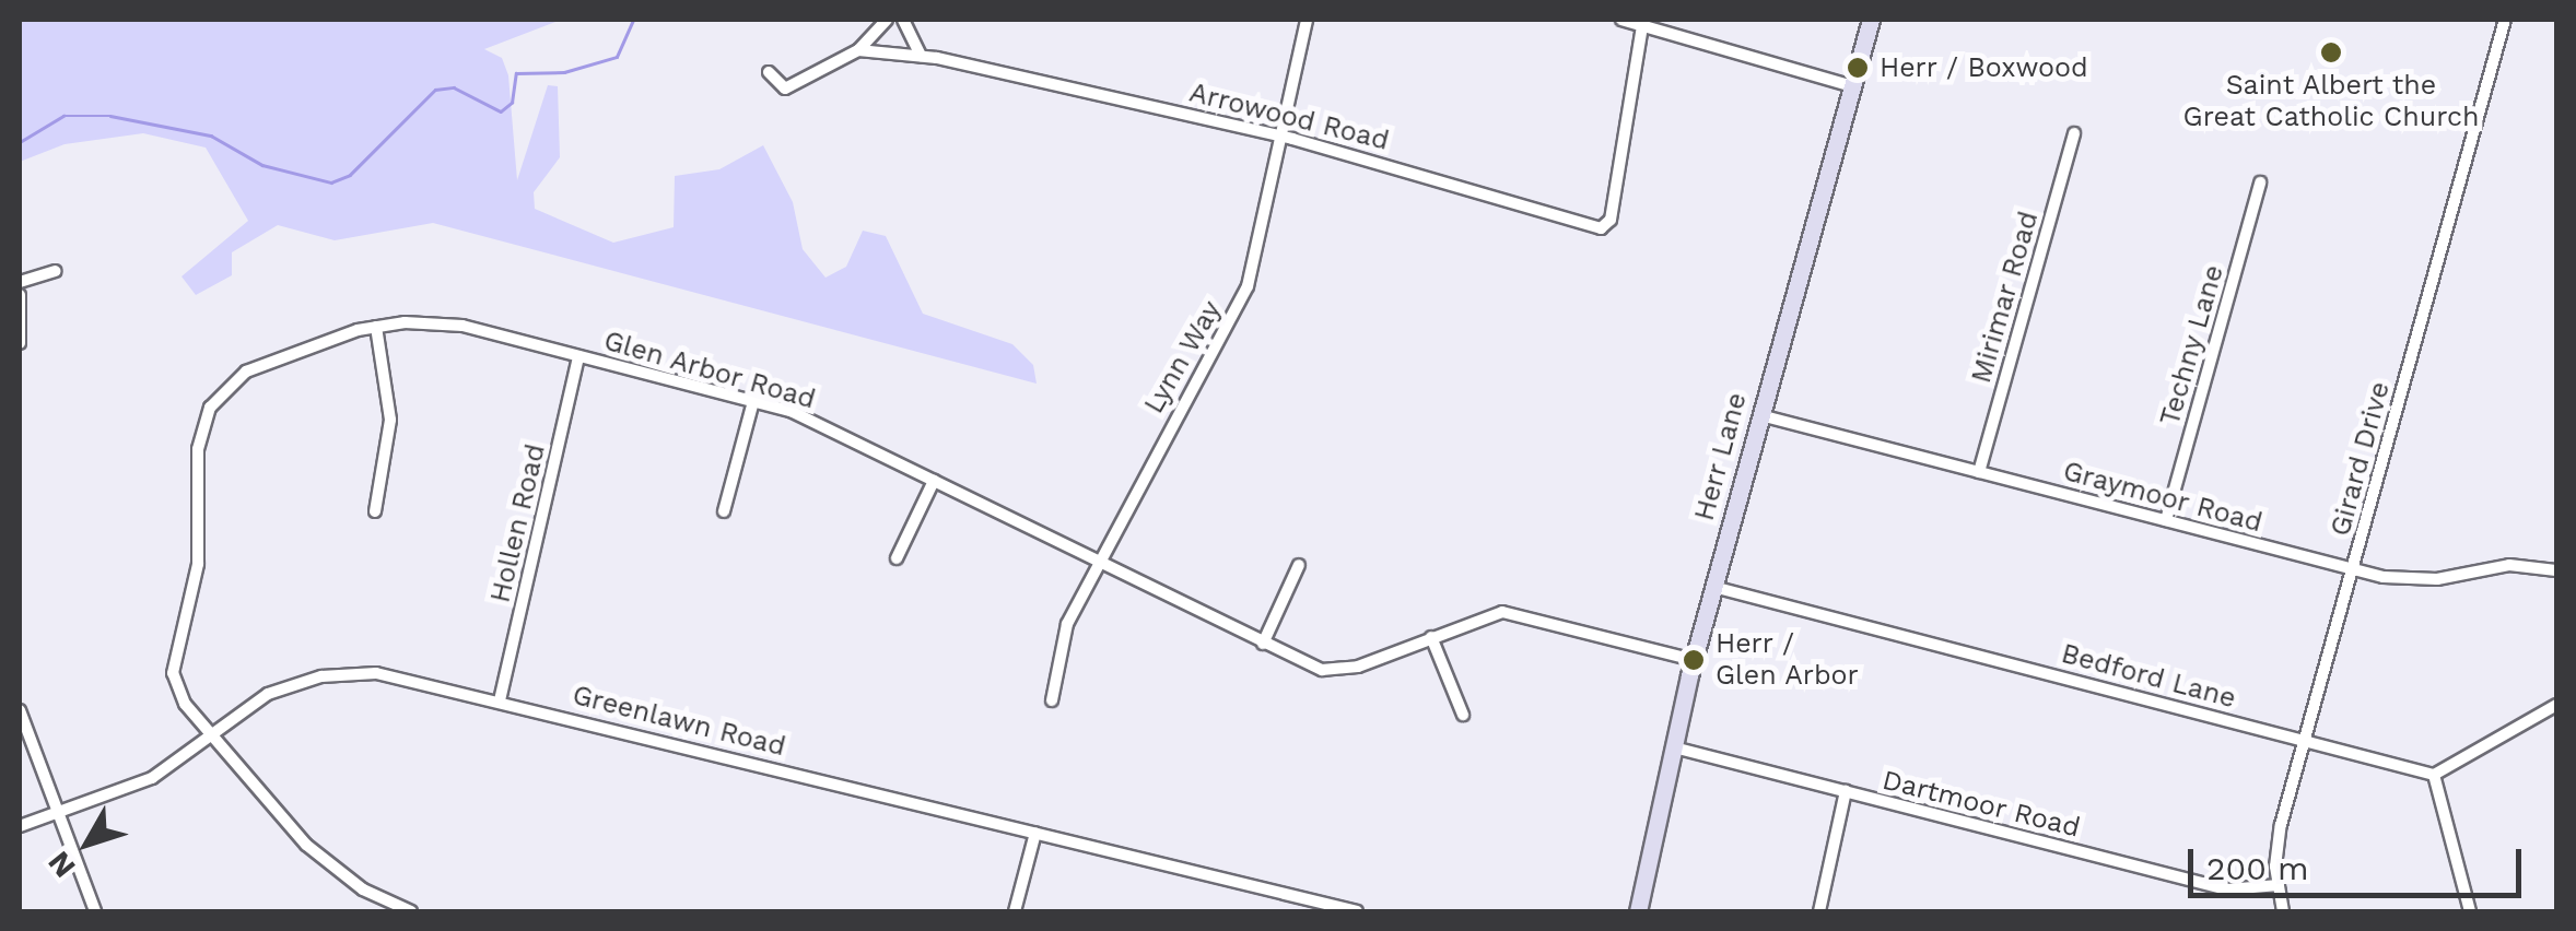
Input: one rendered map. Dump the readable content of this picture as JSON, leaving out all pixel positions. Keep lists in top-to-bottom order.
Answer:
{
  "streets": {
    "main road": ["Herr Lane"],
    "street": [
      "Arrowood Road",
      "Mirimar Road",
      "Techny Lane",
      "Lynn Way",
      "Glen Arbor Road",
      "Girard Drive",
      "Graymoor Road",
      "Hollen Road",
      "Bedford Lane",
      "Greenlawn Road",
      "Dartmoor Road"
    ]
  },
  "crossings": [
    ["Arrowood Road", "Lynn Way"],
    ["Mirimar Road", "Graymoor Road"],
    ["Techny Lane", "Graymoor Road"],
    ["Lynn Way", "Glen Arbor Road"],
    ["Glen Arbor Road", "Herr Lane"],
    ["Glen Arbor Road", "Hollen Road"],
    ["Glen Arbor Road", "Greenlawn Road"],
    ["Herr Lane", "Graymoor Road"],
    ["Herr Lane", "Bedford Lane"],
    ["Herr Lane", "Dartmoor Road"],
    ["Girard Drive", "Graymoor Road"],
    ["Girard Drive", "Bedford Lane"],
    ["Girard Drive", "Dartmoor Road"],
    ["Hollen Road", "Greenlawn Road"]
  ],
  "places": ["Saint Albert the Great Catholic Church", "Herr / Boxwood", "Herr / Glen Arbor"],
  "scale_bar": "200 m",
  "north": "bottom left"
}
